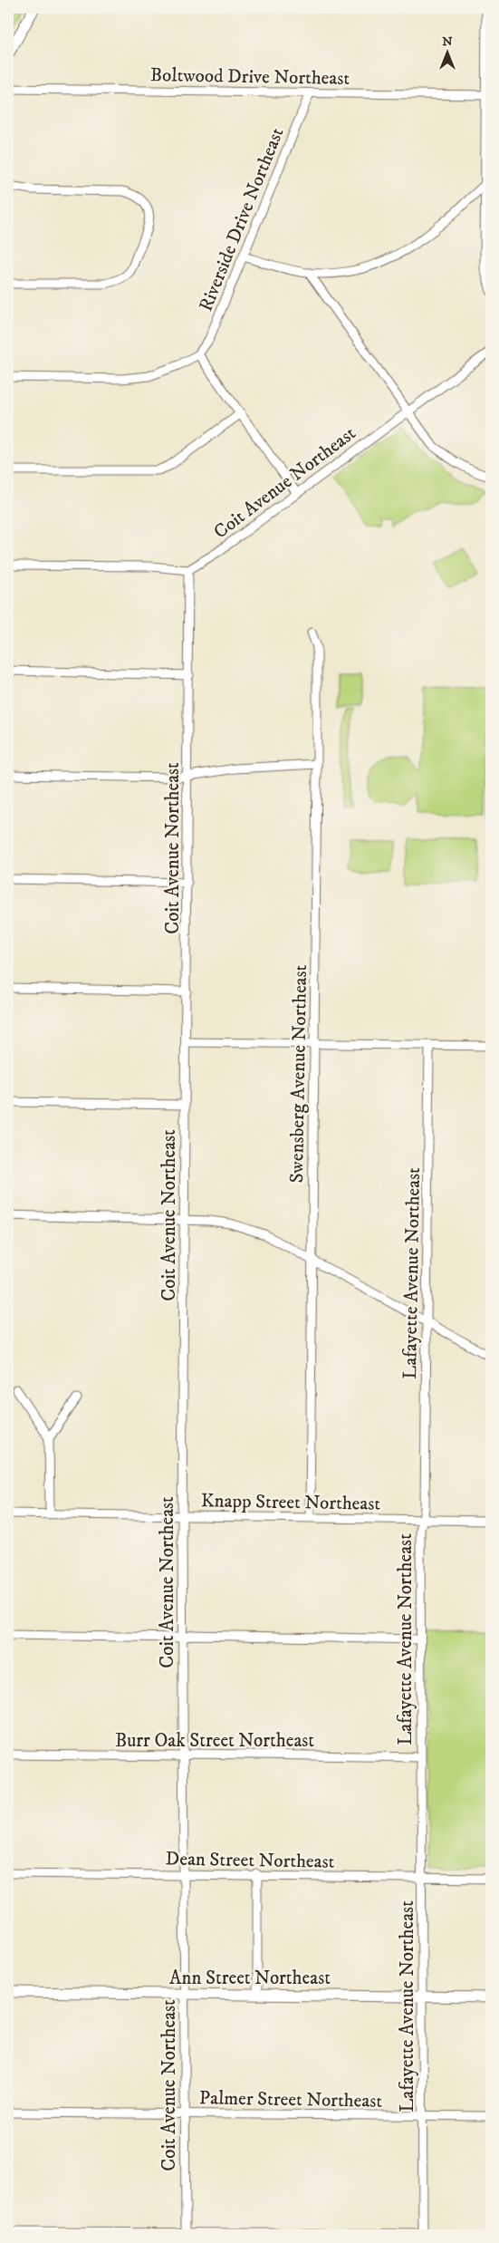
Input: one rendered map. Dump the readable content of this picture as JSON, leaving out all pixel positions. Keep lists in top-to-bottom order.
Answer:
{
  "streets": {
    "main road": ["Ann Street Northeast"],
    "street": [
      "Boltwood Drive Northeast",
      "Riverside Drive Northeast",
      "Coit Avenue Northeast",
      "Swensberg Avenue Northeast",
      "Lafayette Avenue Northeast",
      "Knapp Street Northeast",
      "Burr Oak Street Northeast",
      "Dean Street Northeast",
      "Palmer Street Northeast"
    ]
  },
  "crossings": [
    ["Boltwood Drive Northeast", "Riverside Drive Northeast"],
    ["Coit Avenue Northeast", "Knapp Street Northeast"],
    ["Coit Avenue Northeast", "Burr Oak Street Northeast"],
    ["Coit Avenue Northeast", "Dean Street Northeast"],
    ["Coit Avenue Northeast", "Ann Street Northeast"],
    ["Coit Avenue Northeast", "Palmer Street Northeast"],
    ["Swensberg Avenue Northeast", "Knapp Street Northeast"],
    ["Lafayette Avenue Northeast", "Knapp Street Northeast"],
    ["Lafayette Avenue Northeast", "Burr Oak Street Northeast"],
    ["Lafayette Avenue Northeast", "Dean Street Northeast"],
    ["Lafayette Avenue Northeast", "Ann Street Northeast"],
    ["Lafayette Avenue Northeast", "Palmer Street Northeast"]
  ],
  "north": "top"
}
